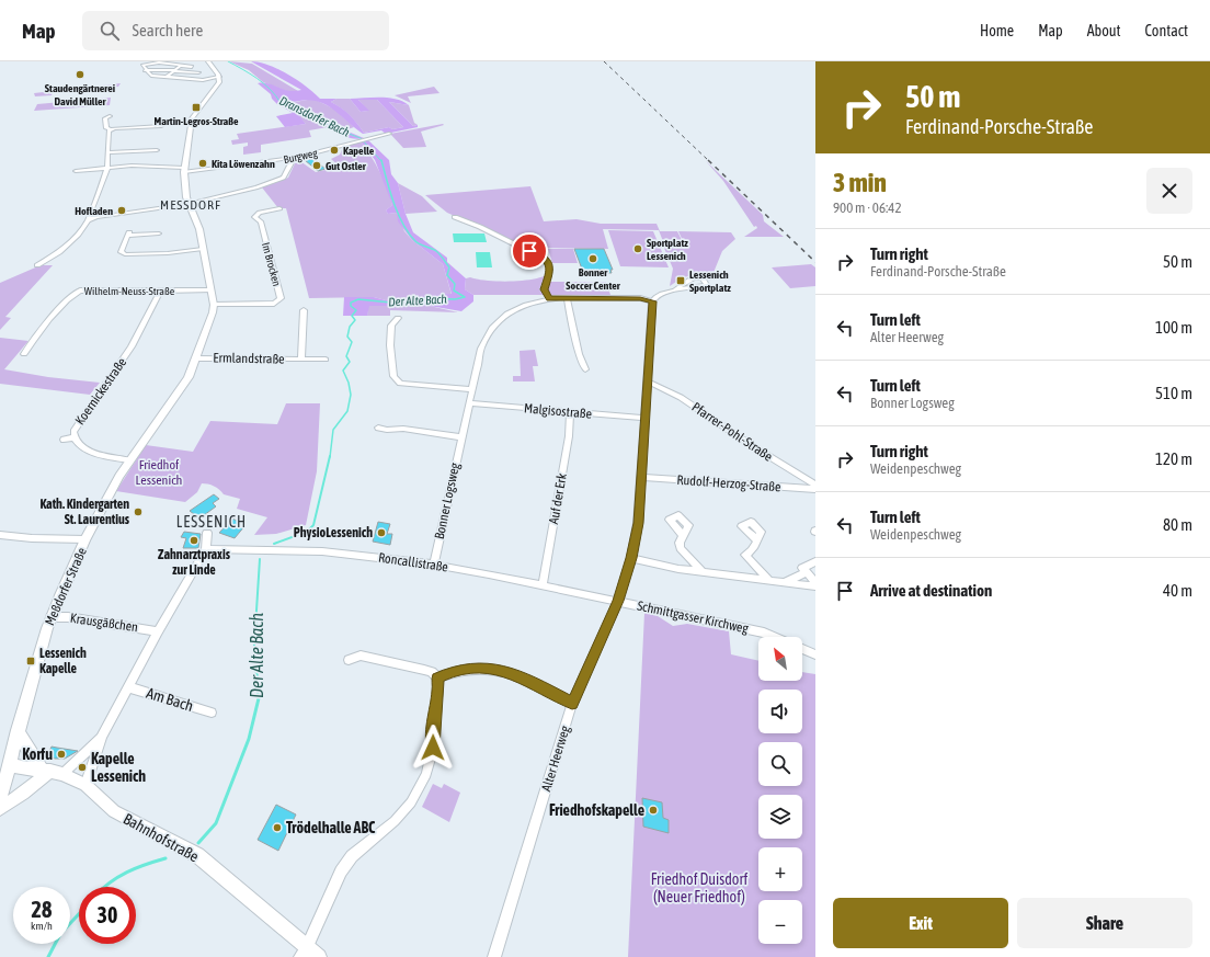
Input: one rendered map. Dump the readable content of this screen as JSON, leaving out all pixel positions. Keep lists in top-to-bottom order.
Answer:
{
  "streets": {
    "street": [
      "Burgweg",
      "Im Brocken",
      "Wilhelm-Neuss-Straße",
      "Ermlandstraße",
      "Koernickestraße",
      "Malgisostraße",
      "Pfarrer-Pohl-Straße",
      "Rudolf-Herzog-Straße",
      "Auf der Erk",
      "Bonner Logsweg",
      "Roncallistraße",
      "Meßdorfer Straße",
      "Schmittgasser Kirchweg",
      "Krausgäßchen",
      "Am Bach",
      "Alter Heerweg",
      "Bahnhofstraße"
    ]
  },
  "crossings": [
    ["Im Brocken", "Meßdorfer Straße"],
    ["Wilhelm-Neuss-Straße", "Koernickestraße"],
    ["Ermlandstraße", "Meßdorfer Straße"],
    ["Koernickestraße", "Meßdorfer Straße"],
    ["Malgisostraße", "Auf der Erk"],
    ["Malgisostraße", "Bonner Logsweg"],
    ["Malgisostraße", "Alter Heerweg"],
    ["Pfarrer-Pohl-Straße", "Alter Heerweg"],
    ["Rudolf-Herzog-Straße", "Alter Heerweg"],
    ["Auf der Erk", "Roncallistraße"],
    ["Bonner Logsweg", "Roncallistraße"],
    ["Bonner Logsweg", "Alter Heerweg"],
    ["Roncallistraße", "Schmittgasser Kirchweg"],
    ["Roncallistraße", "Alter Heerweg"],
    ["Meßdorfer Straße", "Krausgäßchen"],
    ["Meßdorfer Straße", "Bahnhofstraße"],
    ["Schmittgasser Kirchweg", "Alter Heerweg"]
  ],
  "districts": ["MESSDORF", "LESSENICH"],
  "water": ["Dransdorfer Bach", "Der Alte Bach"],
  "parks": ["Friedhof Lessenich", "Friedhof Duisdorf (Neuer Friedhof)"],
  "places": {
    "other": [
      "Staudengärtnerei David Müller",
      "Kapelle",
      "Kita Löwenzahn",
      "Gut Ostler",
      "Hofladen",
      "Sportplatz Lessenich",
      "Bonner Soccer Center",
      "Kath. Kindergarten St. Laurentius",
      "PhysioLessenich",
      "Zahnarztpraxis zur Linde",
      "Korfu",
      "Kapelle Lessenich",
      "Friedhofskapelle",
      "Trödelhalle ABC"
    ],
    "transit": ["Martin-Legros-Straße", "Lessenich Sportplatz", "Lessenich Kapelle"]
  },
  "north": "top left",
  "page": {
    "header": "Map",
    "search": "Search here",
    "nav": [
      "Home",
      "Map",
      "About",
      "Contact"
    ],
    "turn": ["50 m", "Ferdinand-Porsche-Straße"],
    "heading": ["3 min", "900 m · 06:42"],
    "list": [
      {
        "name": "Turn right",
        "note": "Ferdinand-Porsche-Straße",
        "value": "50 m"
      },
      {
        "name": "Turn left",
        "note": "Alter Heerweg",
        "value": "100 m"
      },
      {
        "name": "Turn left",
        "note": "Bonner Logsweg",
        "value": "510 m"
      },
      {
        "name": "Turn right",
        "note": "Weidenpeschweg",
        "value": "120 m"
      },
      {
        "name": "Turn left",
        "note": "Weidenpeschweg",
        "value": "80 m"
      },
      {
        "name": "Arrive at destination",
        "value": "40 m"
      }
    ],
    "map_buttons": ["+", "−"],
    "speed": "28 km/h",
    "limit": "30",
    "buttons": ["Exit", "Share"]
  }
}
